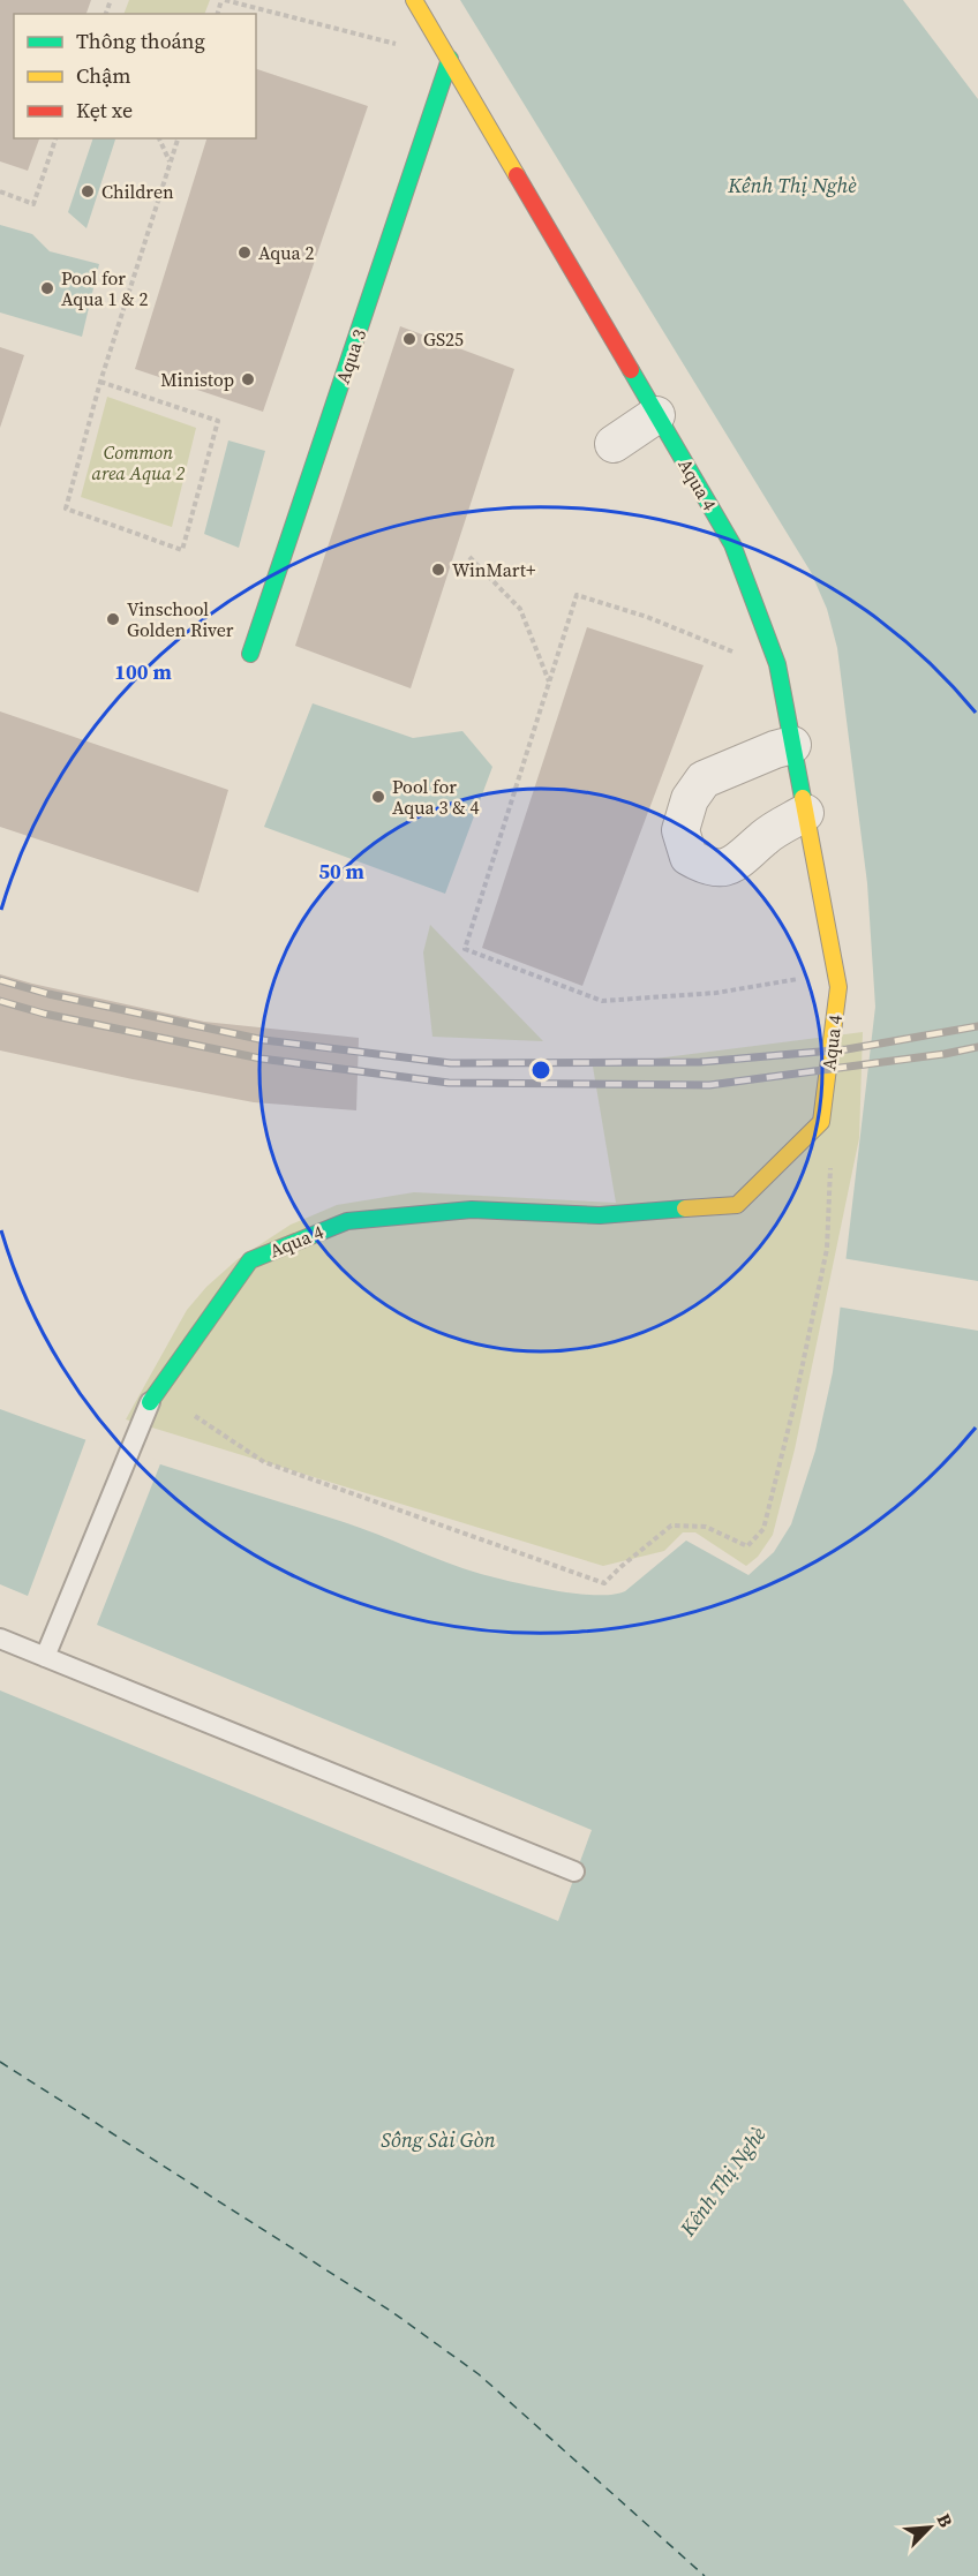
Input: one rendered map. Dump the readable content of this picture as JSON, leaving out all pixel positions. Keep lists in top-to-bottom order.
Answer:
{
  "streets": {
    "street": ["Aqua 3", "Aqua 4"]
  },
  "crossings": [
    ["Aqua 3", "Aqua 4"]
  ],
  "water": ["Kênh Thị Nghè", "Sông Sài Gòn"],
  "parks": ["Common area Aqua 2"],
  "places": [
    "Children",
    "Aqua 2",
    "Pool for Aqua 1 & 2",
    "GS25",
    "Ministop",
    "WinMart+",
    "Vinschool Golden River",
    "Pool for Aqua 3 & 4"
  ],
  "legend": ["Thông thoáng", "Chậm", "Kẹt xe"],
  "north": "top right",
  "rings": ["100 m", "50 m"]
}
